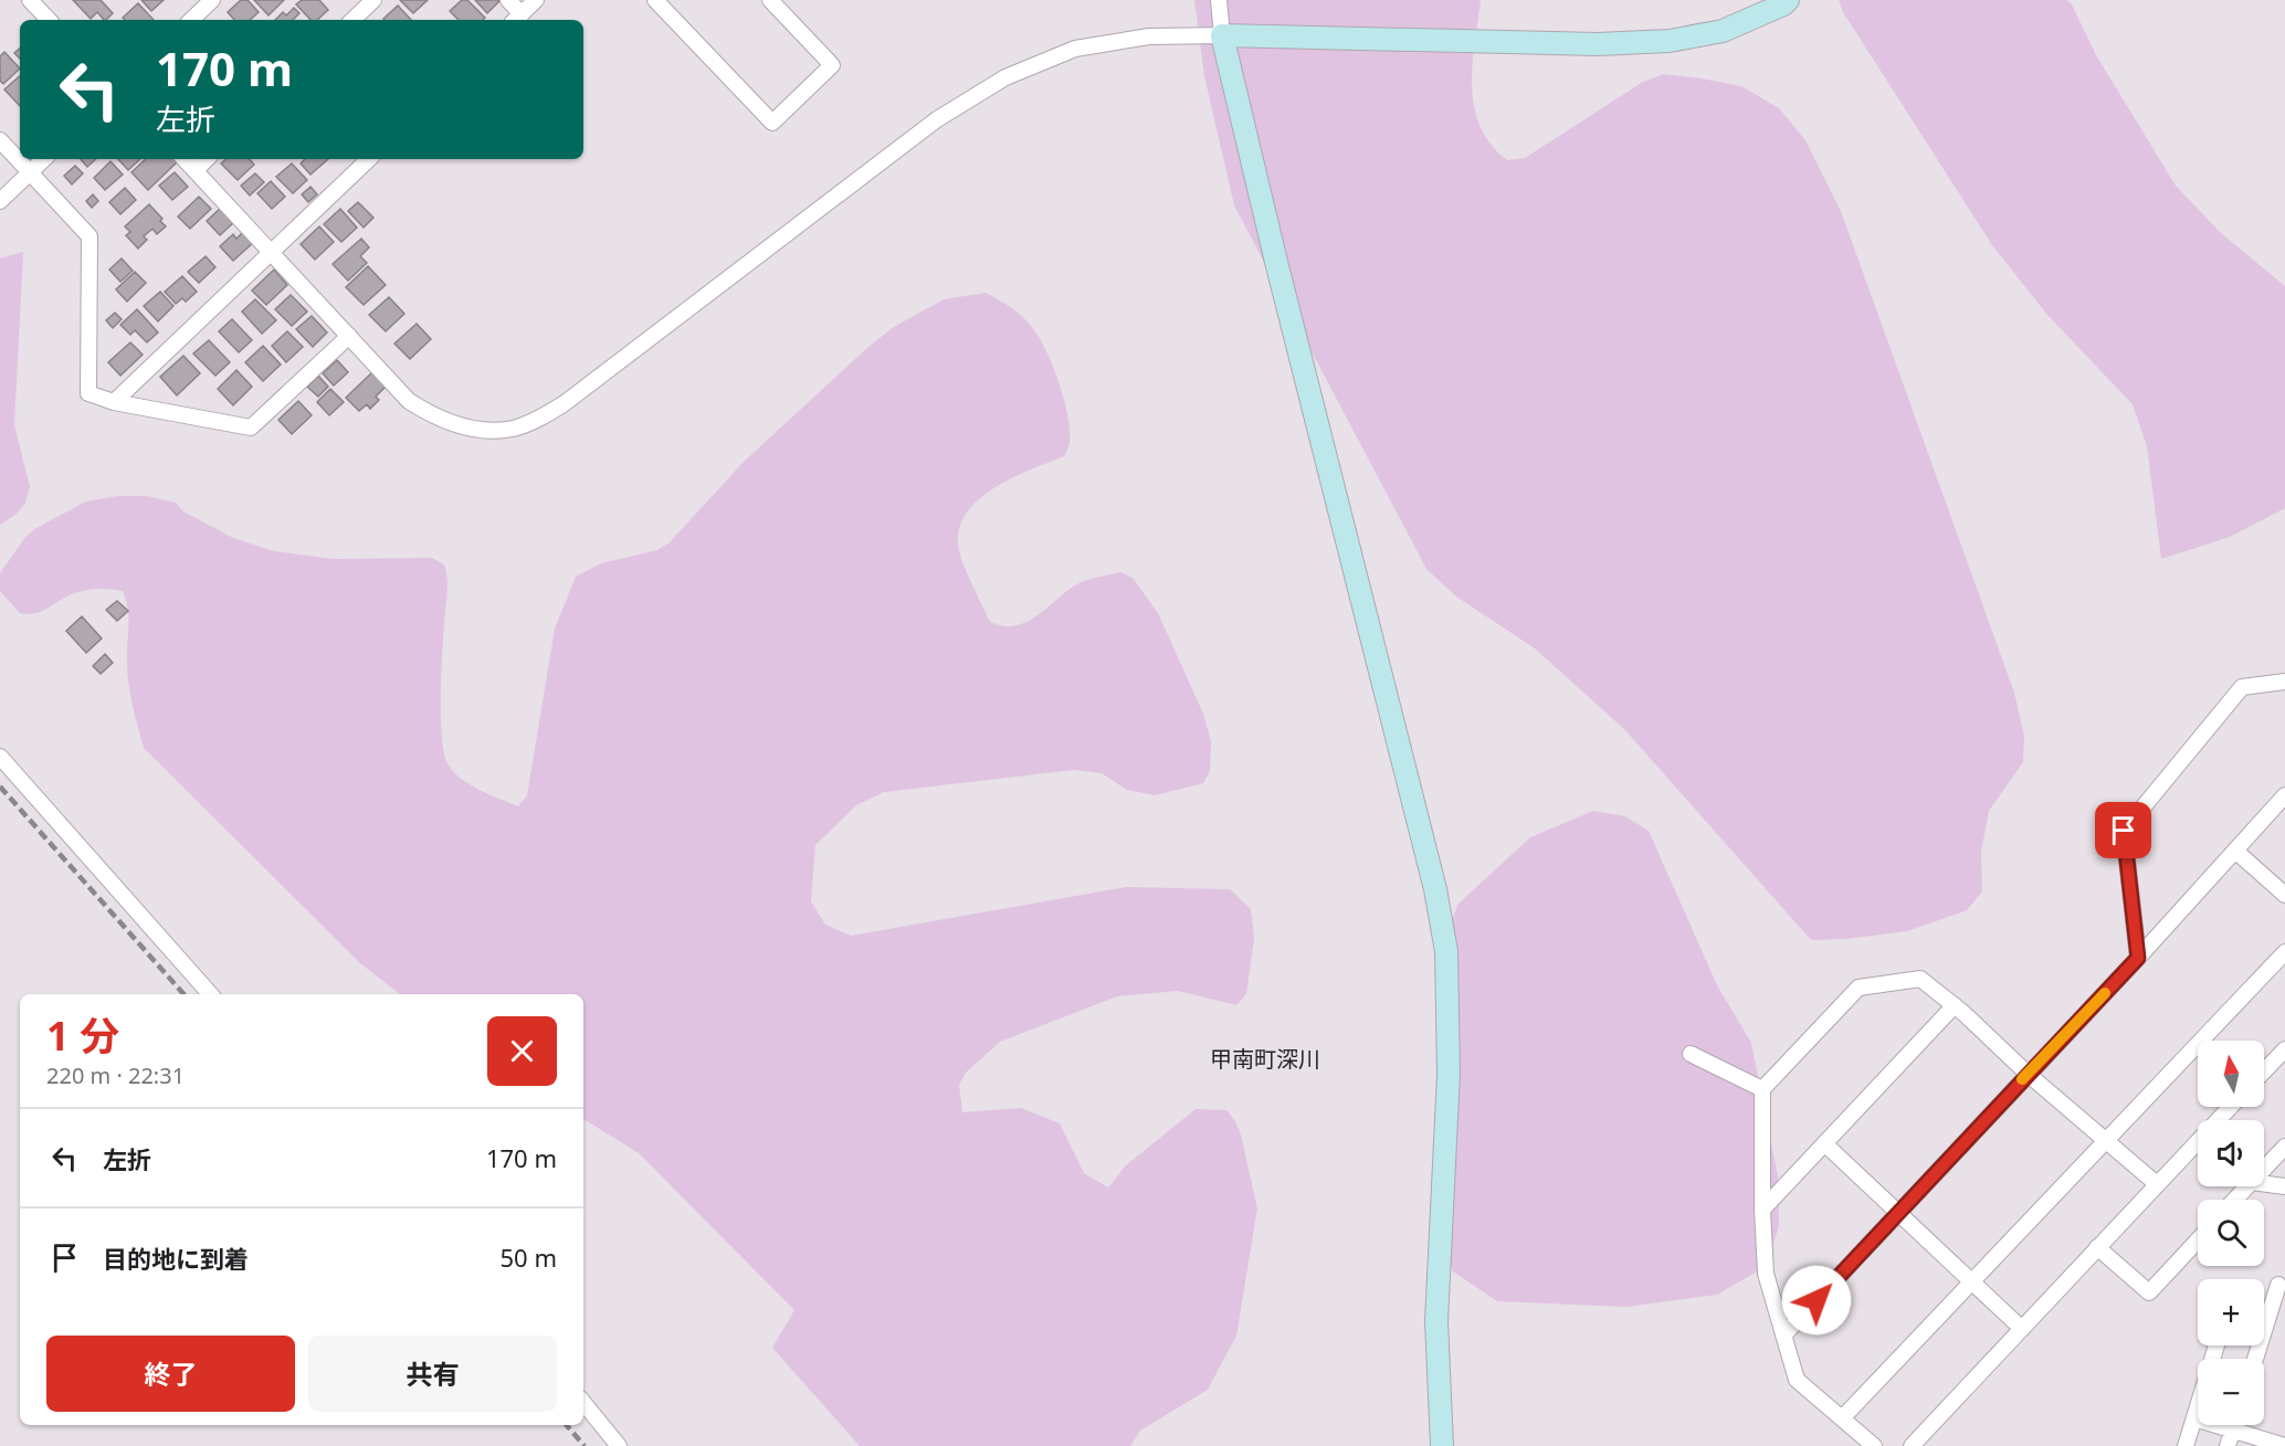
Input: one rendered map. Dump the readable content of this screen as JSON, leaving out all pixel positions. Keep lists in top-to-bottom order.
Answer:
{
  "districts": ["甲南町深川"],
  "north": "top",
  "page": {
    "turn": ["170 m", "左折"],
    "heading": ["1 分", "220 m · 22:31"],
    "map_buttons": ["+", "−"],
    "list": [
      {
        "name": "左折",
        "value": "170 m"
      },
      {
        "name": "目的地に到着",
        "value": "50 m"
      }
    ],
    "buttons": ["終了", "共有"]
  }
}
